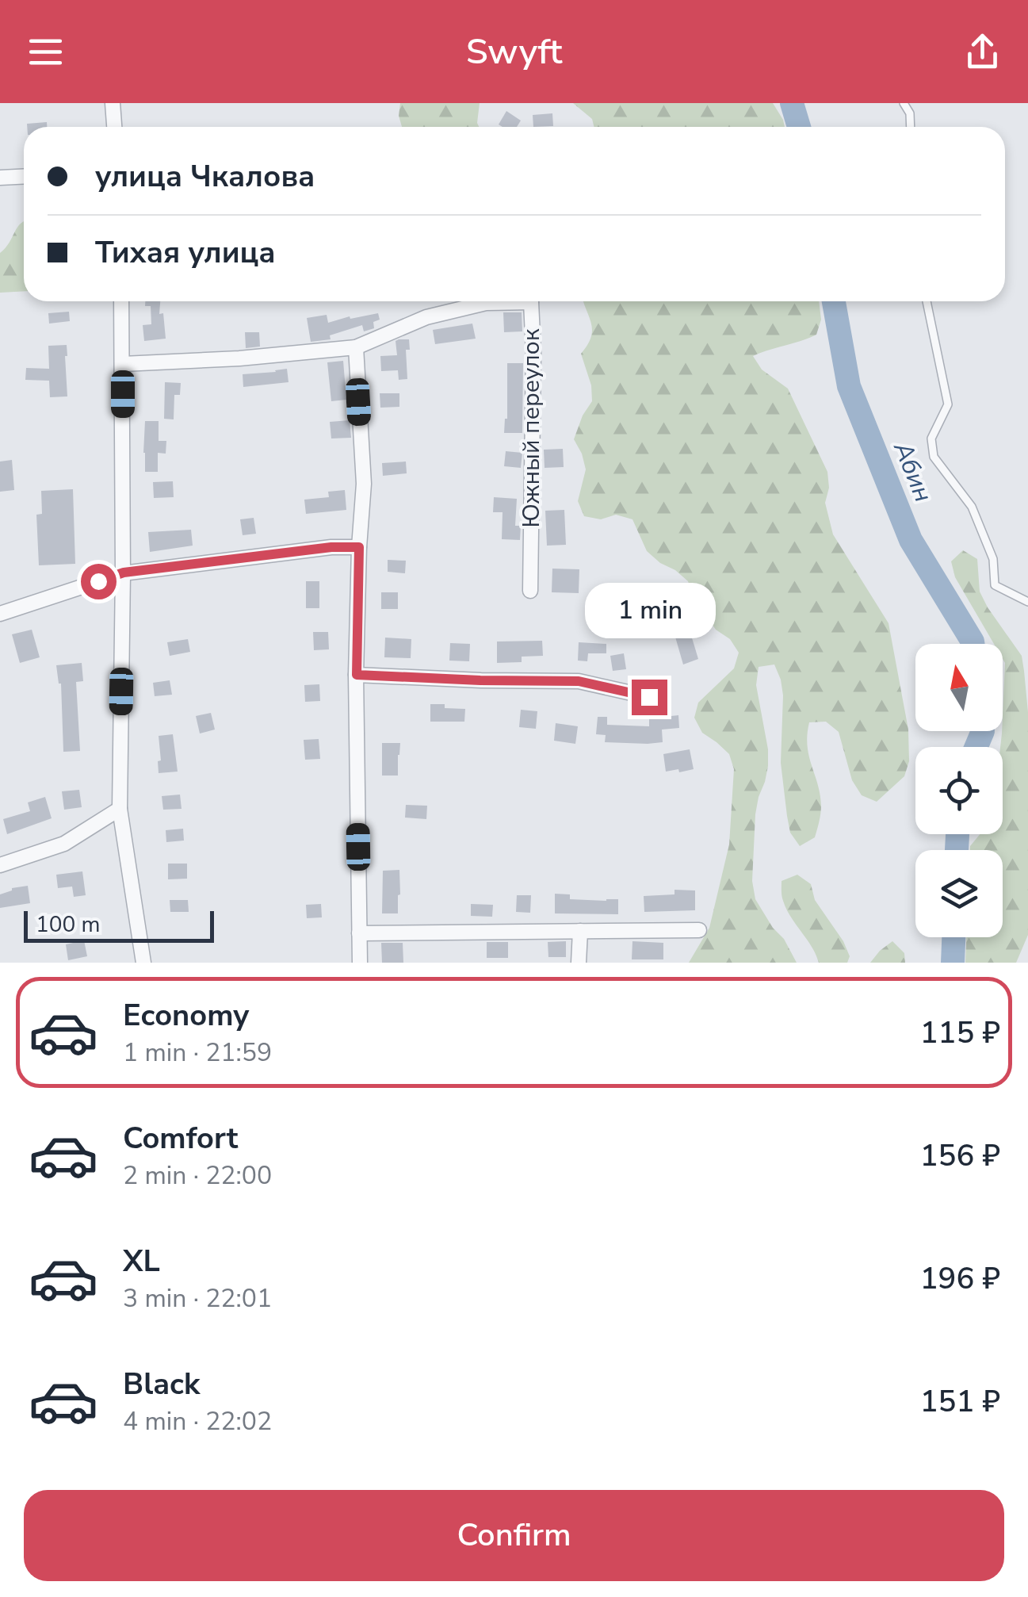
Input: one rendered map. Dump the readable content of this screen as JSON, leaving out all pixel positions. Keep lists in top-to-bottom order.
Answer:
{
  "streets": {
    "street": ["Южный переулок"]
  },
  "water": ["Абин"],
  "scale_bar": "100 m",
  "north": "top",
  "page": {
    "header": "Swyft",
    "banner": ["улица Чкалова", "Тихая улица"],
    "bubble": "1 min",
    "scale": "100 m",
    "list": [
      {
        "name": "Economy",
        "note": "1 min · 21:59",
        "value": "115 ₽"
      },
      {
        "name": "Comfort",
        "note": "2 min · 22:00",
        "value": "156 ₽"
      },
      {
        "name": "XL",
        "note": "3 min · 22:01",
        "value": "196 ₽"
      },
      {
        "name": "Black",
        "note": "4 min · 22:02",
        "value": "151 ₽"
      }
    ],
    "buttons": "Confirm"
  }
}
